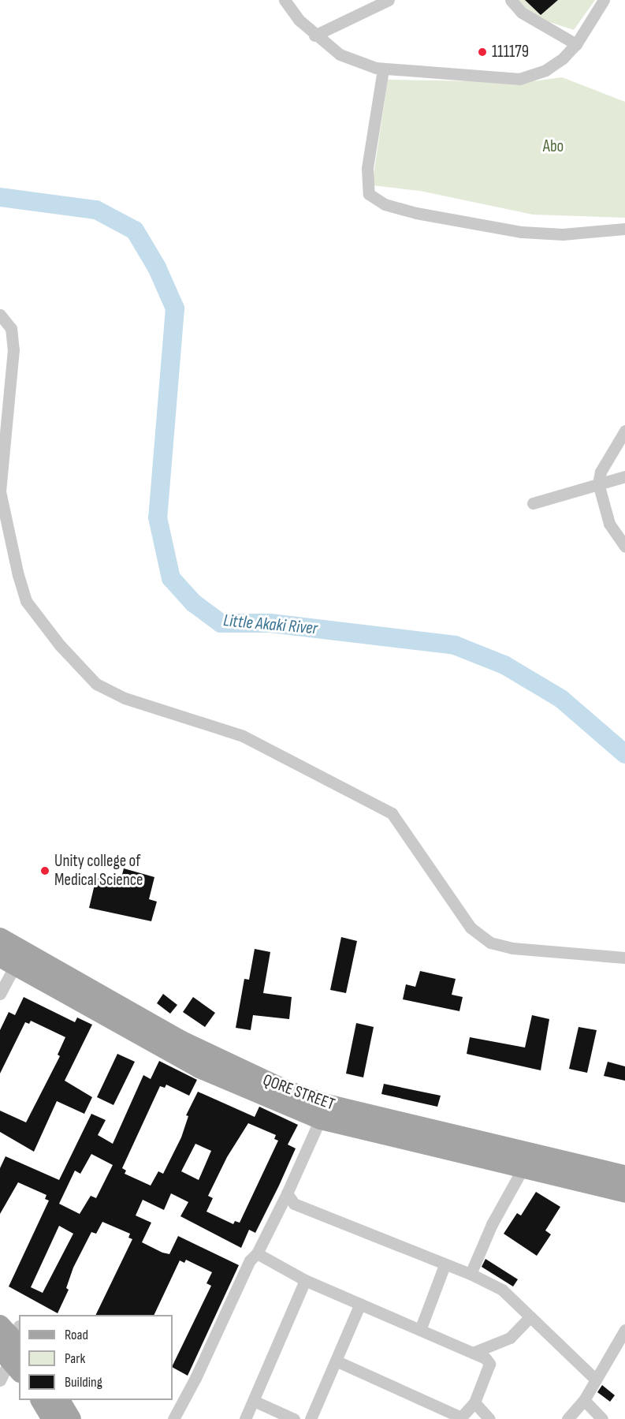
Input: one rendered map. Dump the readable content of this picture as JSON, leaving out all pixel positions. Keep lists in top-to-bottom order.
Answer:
{
  "streets": {
    "main road": ["QORE STREET"]
  },
  "water": ["Little Akaki River"],
  "parks": ["Abo"],
  "places": ["111179", "Unity college of Medical Science"],
  "legend": ["Road", "Park", "Building"]
}
